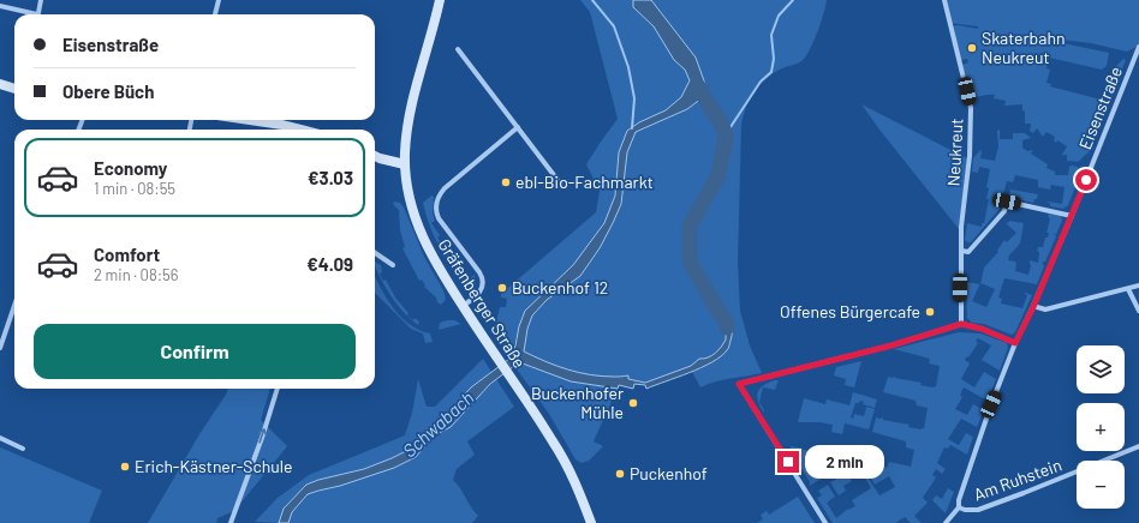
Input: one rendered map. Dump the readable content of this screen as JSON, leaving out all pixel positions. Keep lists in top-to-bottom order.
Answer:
{
  "streets": {
    "main road": ["Gräfenberger Straße"],
    "street": ["Eisenstraße", "Neukreut", "Am Ruhstein"]
  },
  "crossings": [
    ["Eisenstraße", "Am Ruhstein"]
  ],
  "water": ["Schwabach"],
  "places": [
    "Skaterbahn Neukreut",
    "ebl-Bio-Fachmarkt",
    "Buckenhof 12",
    "Offenes Bürgercafe",
    "Buckenhofer Mühle",
    "Erich-Kästner-Schule",
    "Puckenhof"
  ],
  "page": {
    "banner": ["Eisenstraße", "Obere Büch"],
    "list": [
      {
        "name": "Economy",
        "note": "1 min · 08:55",
        "value": "€3.03"
      },
      {
        "name": "Comfort",
        "note": "2 min · 08:56",
        "value": "€4.09"
      }
    ],
    "buttons": "Confirm",
    "map_buttons": ["+", "−"],
    "bubble": "2 min"
  }
}
